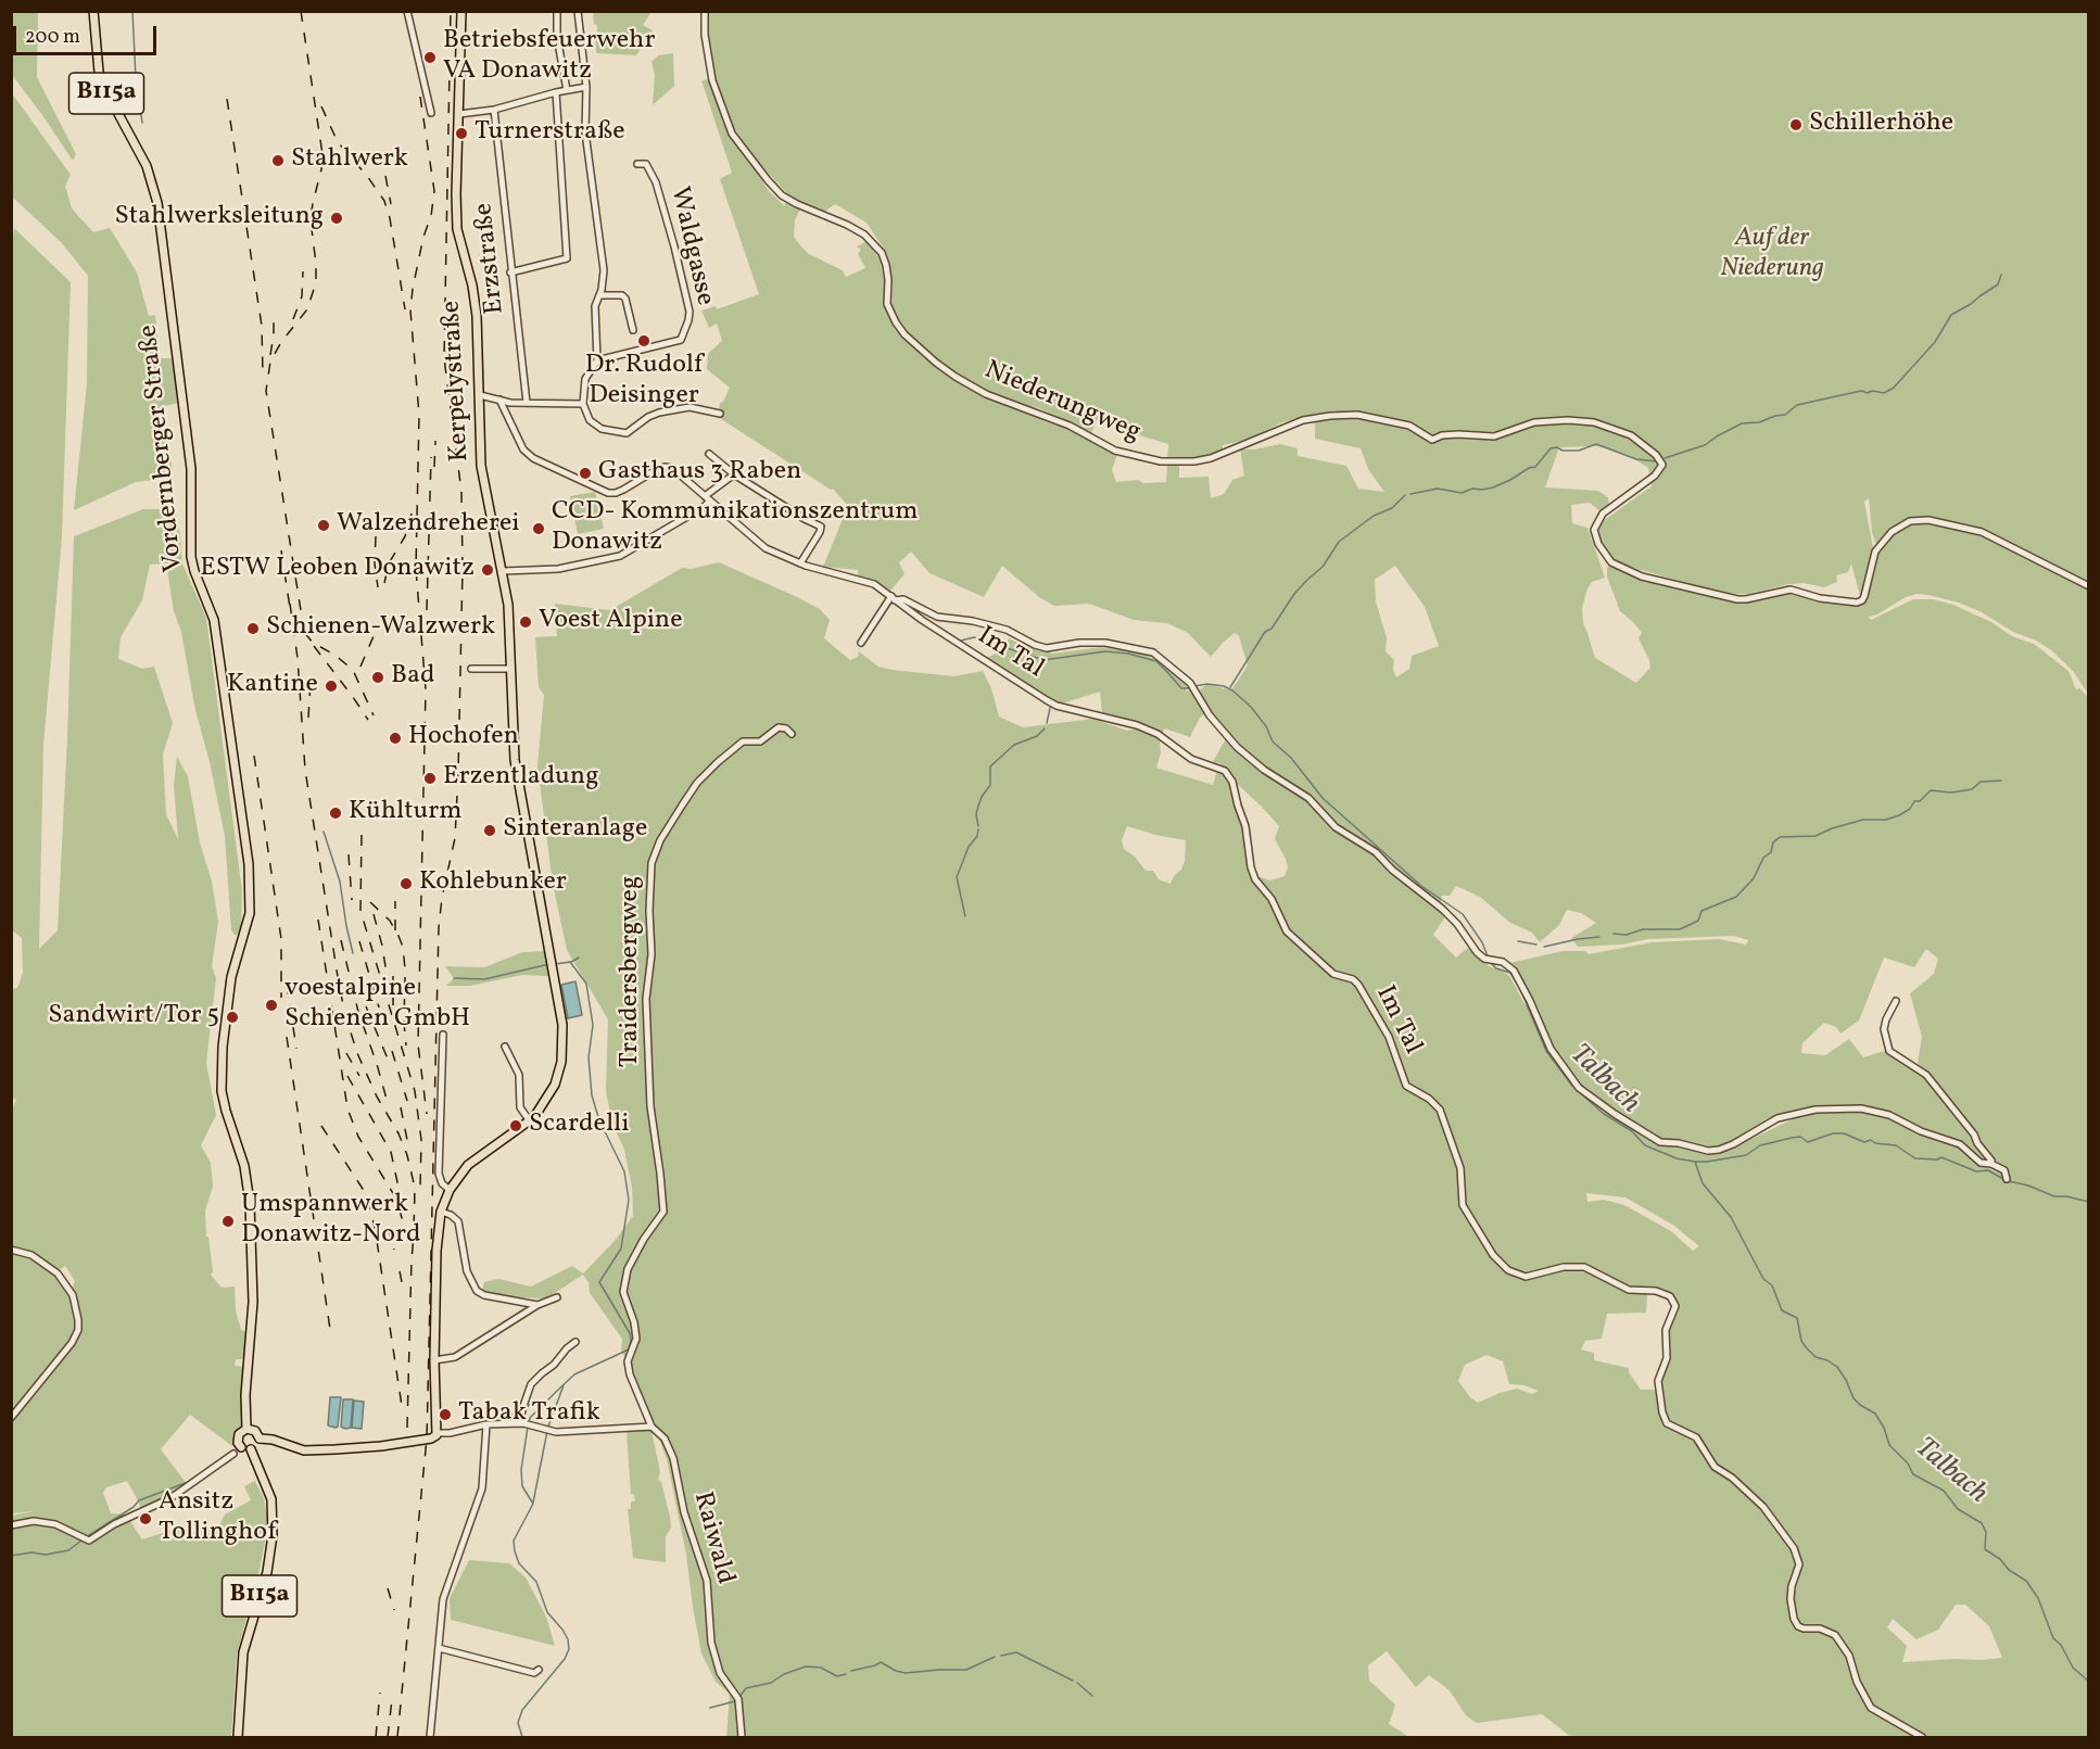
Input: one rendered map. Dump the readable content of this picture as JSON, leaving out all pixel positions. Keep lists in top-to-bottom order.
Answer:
{
  "streets": {
    "main road": ["B115a", "Kerpelystraße", "Vordernberger Straße"],
    "street": [
      "Waldgasse",
      "Erzstraße",
      "Niederungweg",
      "Im Tal",
      "Traidersbergweg",
      "Raiwald"
    ]
  },
  "crossings": [
    ["B115a", "Vordernberger Straße"],
    ["Traidersbergweg", "Raiwald"]
  ],
  "water": ["Talbach"],
  "parks": ["Auf der Niederung"],
  "places": [
    "Betriebsfeuerwehr VA Donawitz",
    "Schillerhöhe",
    "Turnerstraße",
    "Stahlwerk",
    "Stahlwerksleitung",
    "Dr. Rudolf Deisinger",
    "Gasthaus 3 Raben",
    "Walzendreherei",
    "CCD- Kommunikationszentrum Donawitz",
    "ESTW Leoben Donawitz",
    "Voest Alpine",
    "Schienen-Walzwerk",
    "Bad",
    "Kantine",
    "Hochofen",
    "Erzentladung",
    "Kühlturm",
    "Sinteranlage",
    "Kohlebunker",
    "voestalpine Schienen GmbH",
    "Sandwirt/Tor 5",
    "Scardelli",
    "Umspannwerk Donawitz-Nord",
    "Tabak Trafik",
    "Ansitz Tollinghof"
  ],
  "scale_bar": "200 m"
}
